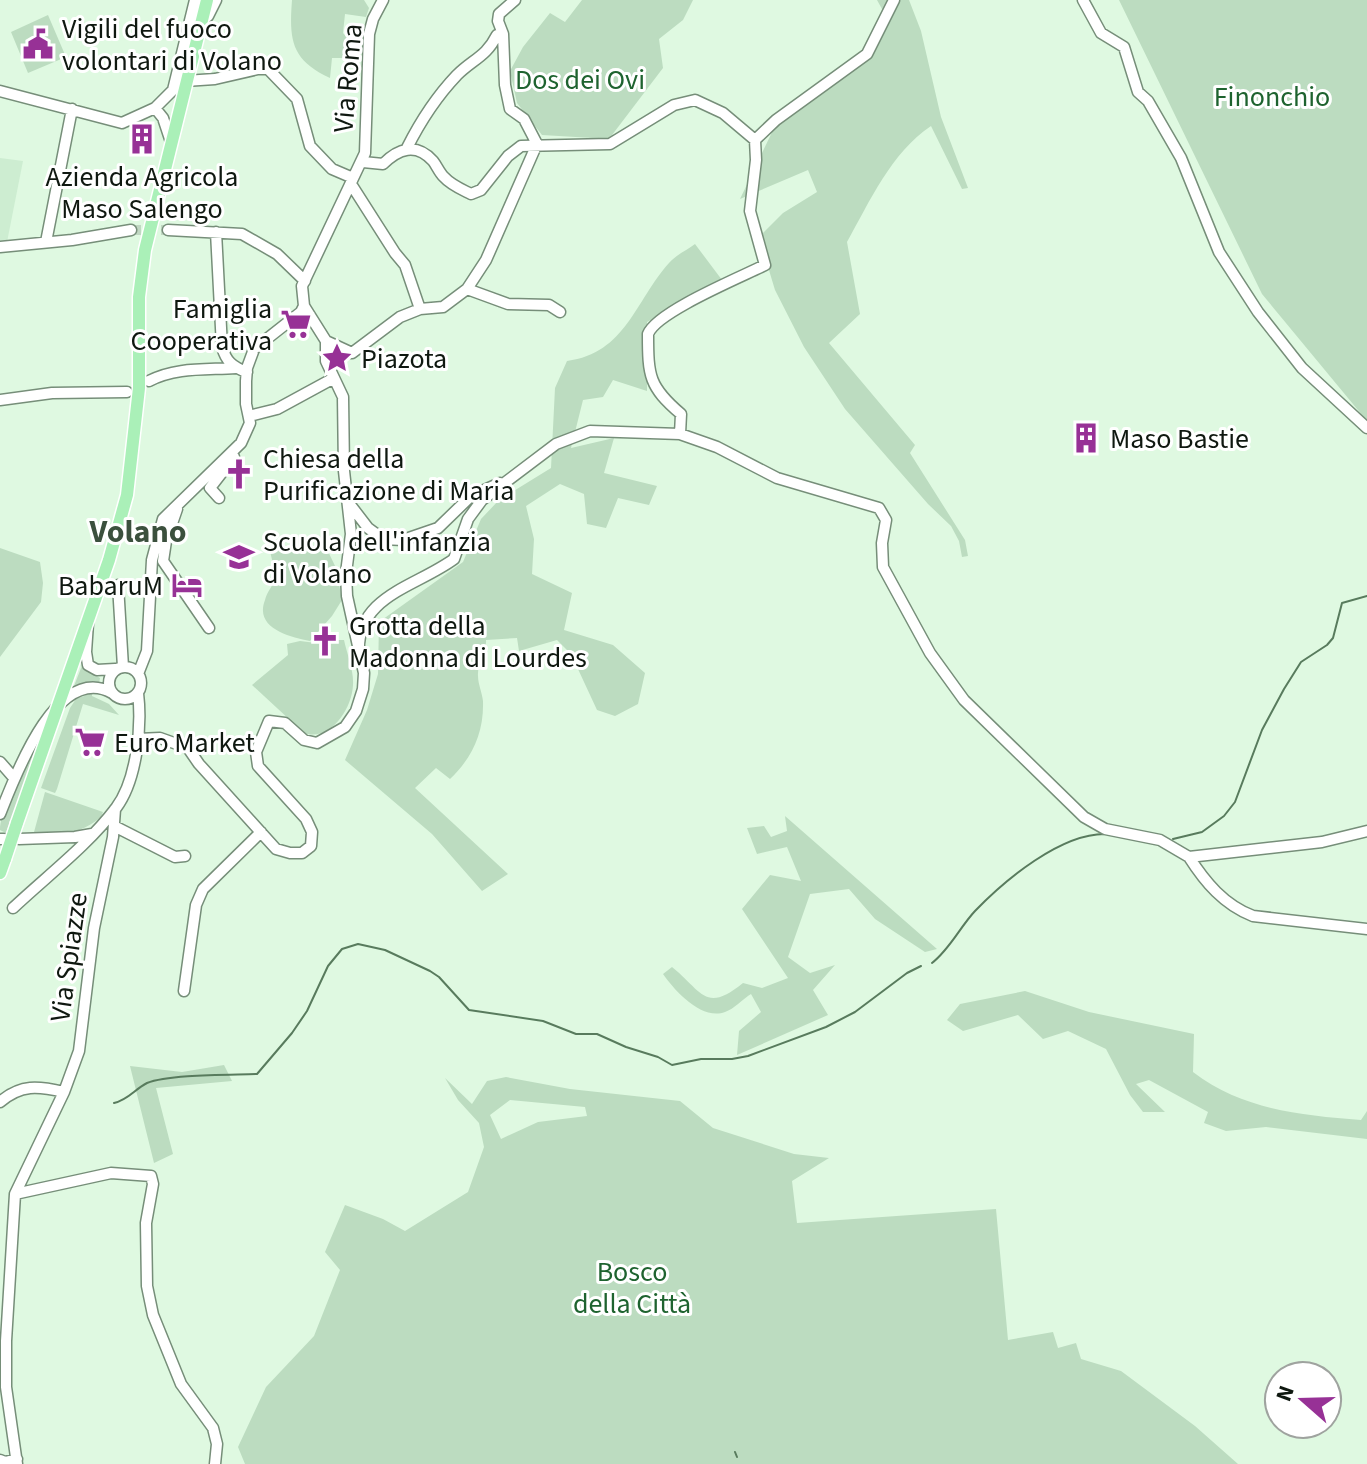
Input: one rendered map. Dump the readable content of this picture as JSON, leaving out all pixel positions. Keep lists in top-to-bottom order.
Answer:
{
  "streets": {
    "street": ["Via Roma", "Via Spiazze"]
  },
  "districts": ["Volano"],
  "parks": ["Dos dei Ovi", "Finonchio", "Bosco della Città"],
  "places": {
    "public building": ["Vigili del fuoco volontari di Volano"],
    "building": ["Azienda Agricola Maso Salengo", "Maso Bastie"],
    "supermarket": ["Famiglia Cooperativa", "Euro Market"],
    "place": ["Piazota"],
    "church": ["Chiesa della Purificazione di Maria", "Grotta della Madonna di Lourdes"],
    "school or university": ["Scuola dell'infanzia di Volano"],
    "hotel": ["BabaruM"]
  },
  "north": "left"
}
